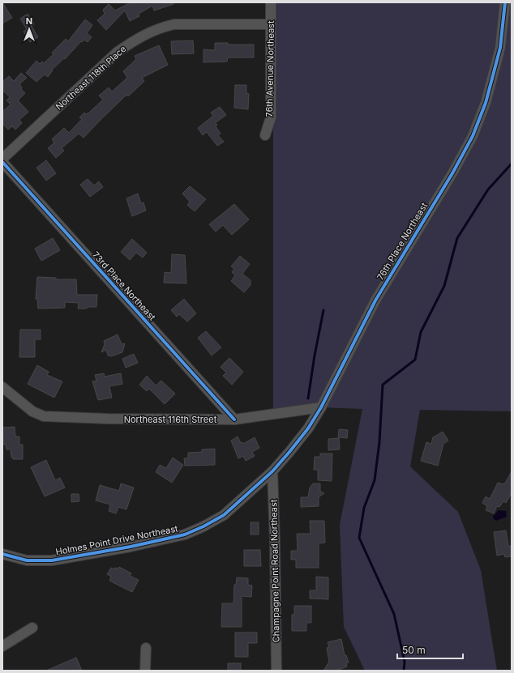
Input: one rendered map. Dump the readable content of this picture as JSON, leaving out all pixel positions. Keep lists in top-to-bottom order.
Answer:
{
  "streets": {
    "street": [
      "76th Avenue Northeast",
      "Northeast 118th Place",
      "76th Place Northeast",
      "73rd Place Northeast",
      "Northeast 116th Street",
      "Holmes Point Drive Northeast",
      "Champagne Point Road Northeast"
    ]
  },
  "crossings": [
    ["76th Avenue Northeast", "Northeast 118th Place"],
    ["76th Place Northeast", "Northeast 116th Street"],
    ["76th Place Northeast", "Holmes Point Drive Northeast"],
    ["76th Place Northeast", "Champagne Point Road Northeast"],
    ["73rd Place Northeast", "Northeast 116th Street"],
    ["Holmes Point Drive Northeast", "Champagne Point Road Northeast"]
  ],
  "scale_bar": "50 m",
  "north": "top"
}
